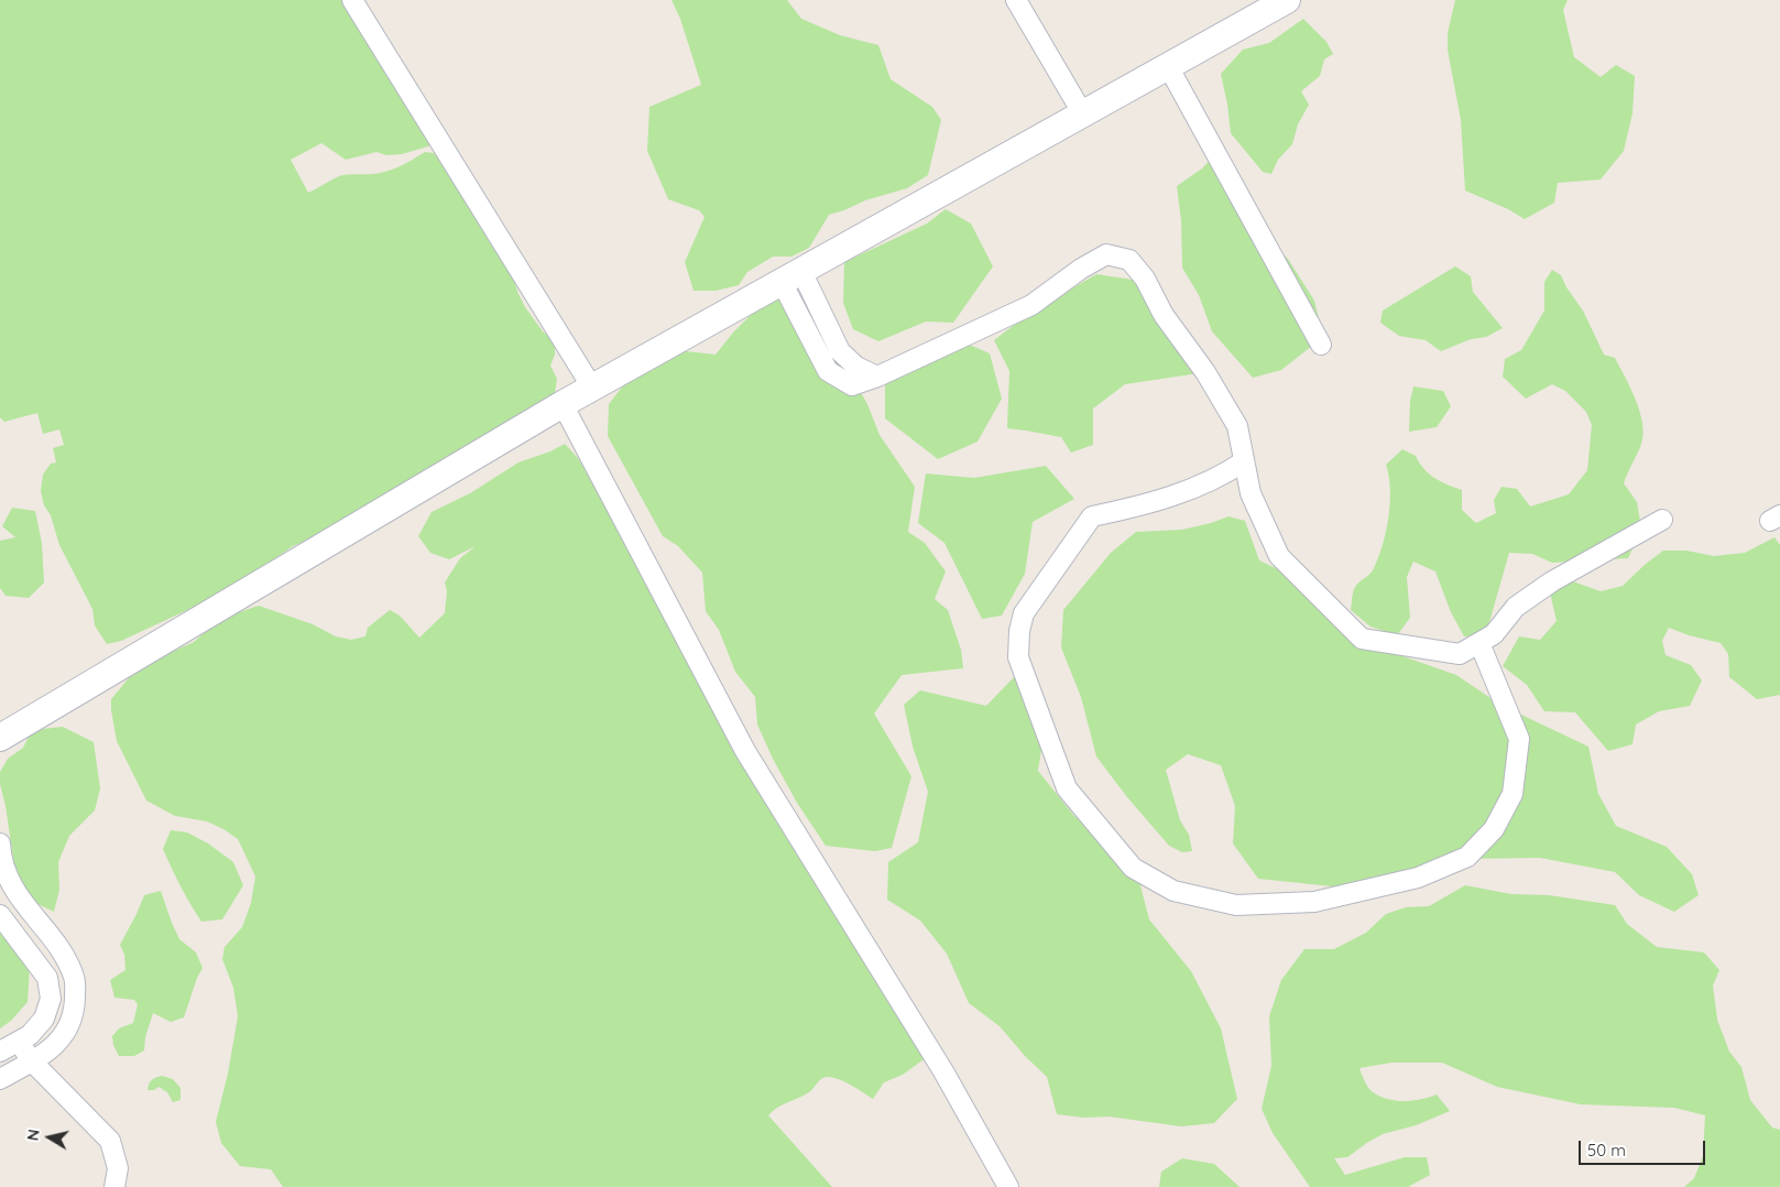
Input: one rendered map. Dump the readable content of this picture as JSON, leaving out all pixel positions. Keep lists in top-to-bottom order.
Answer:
{
  "scale_bar": "50 m",
  "north": "left"
}
